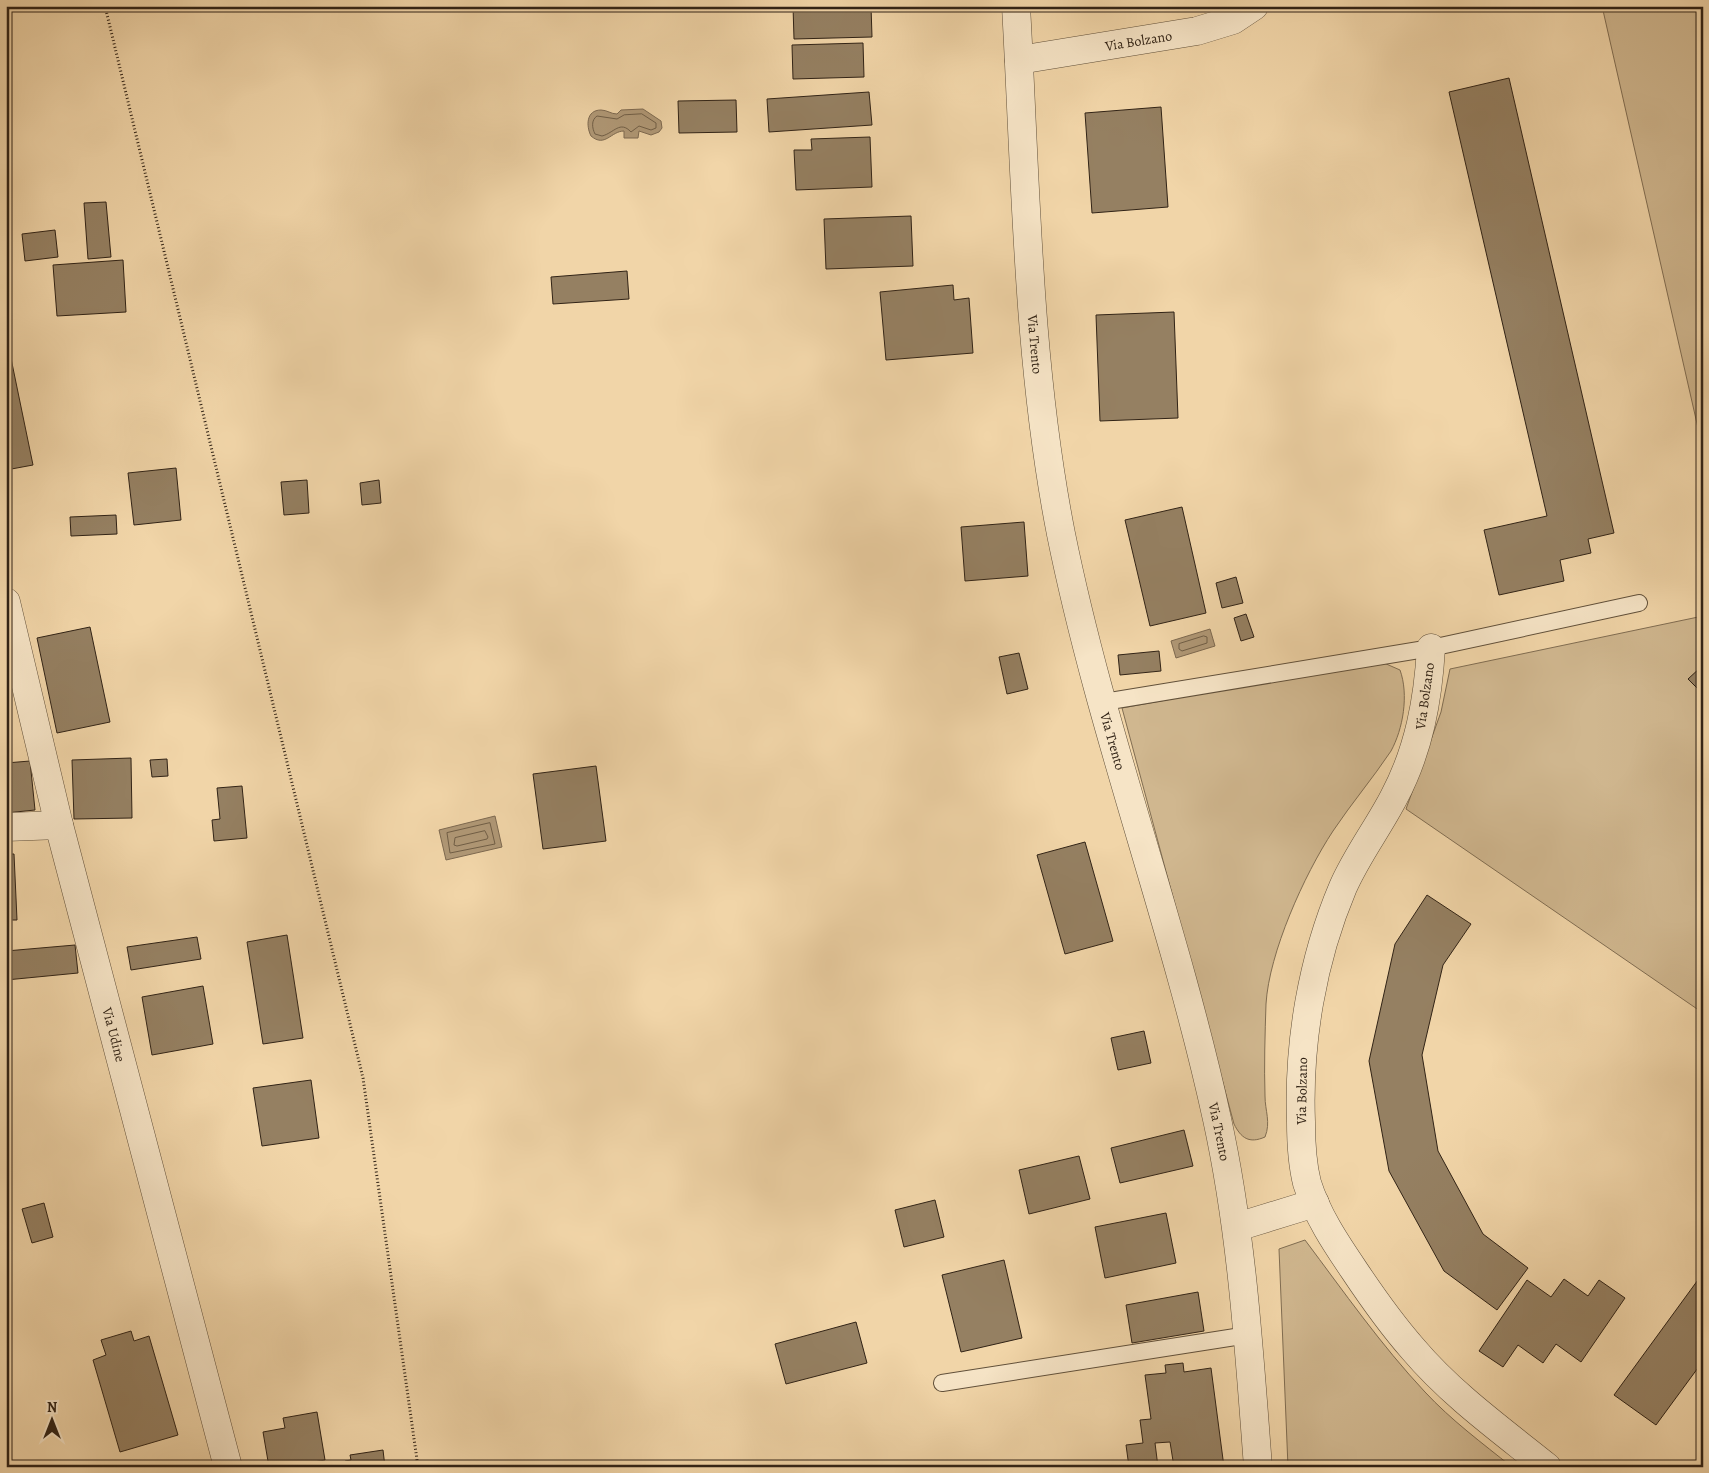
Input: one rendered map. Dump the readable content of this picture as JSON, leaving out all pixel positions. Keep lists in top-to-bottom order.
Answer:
{
  "streets": {
    "street": ["Via Bolzano", "Via Trento", "Via Udine"]
  },
  "crossings": [
    ["Via Bolzano", "Via Trento"]
  ],
  "north": "top"
}
